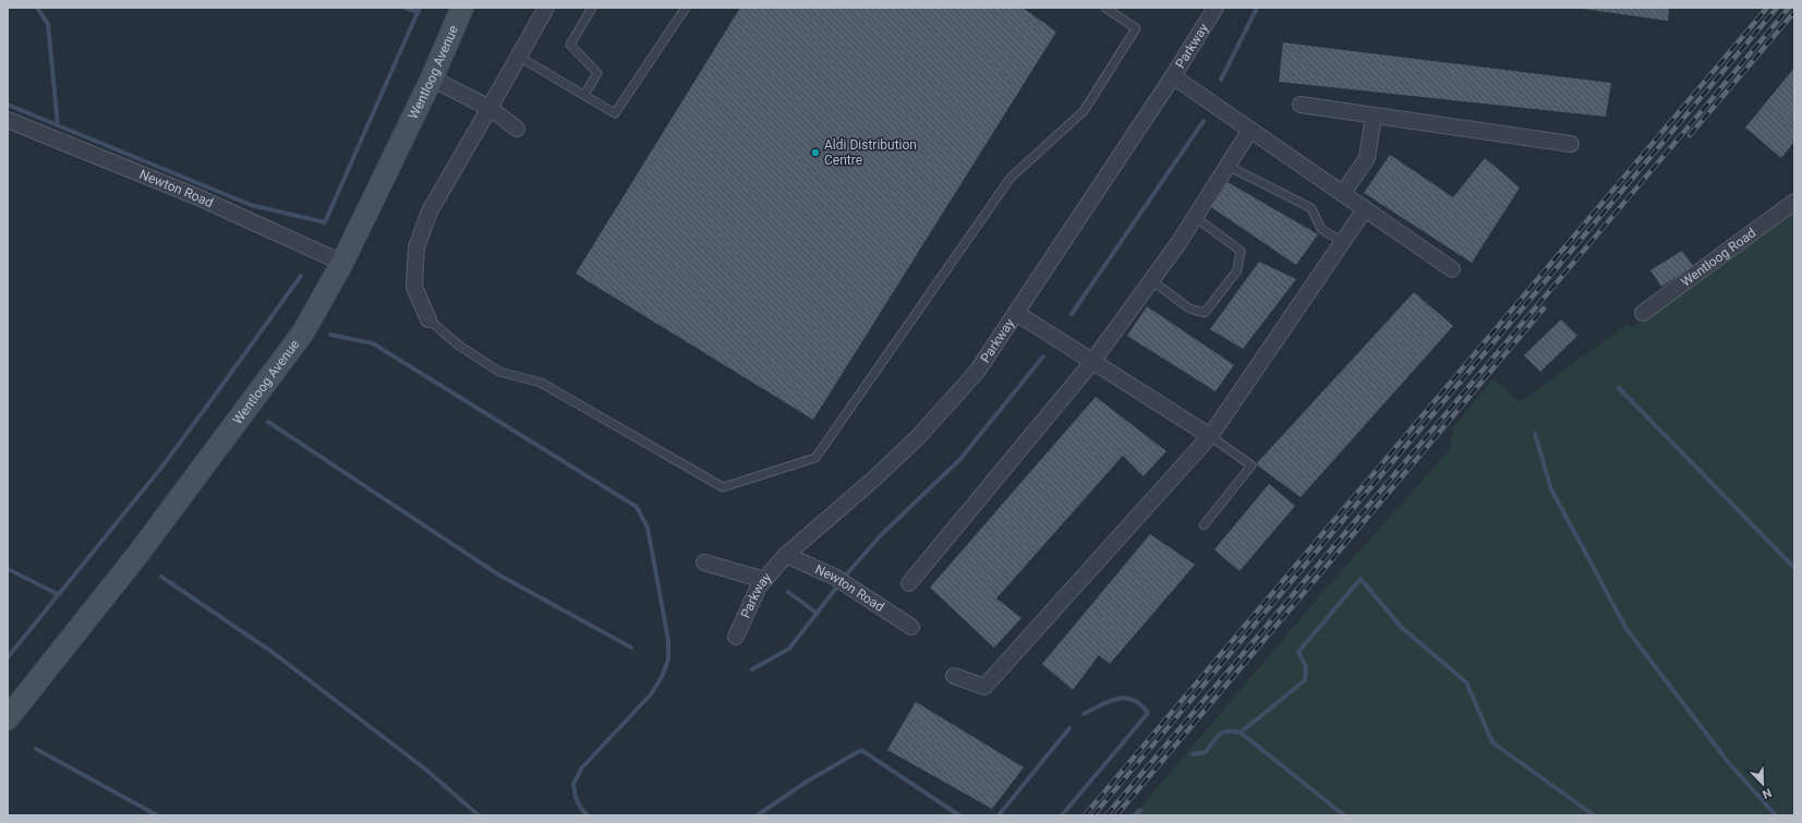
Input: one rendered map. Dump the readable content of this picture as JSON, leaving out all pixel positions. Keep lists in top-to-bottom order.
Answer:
{
  "streets": {
    "main road": ["Wentloog Avenue"],
    "street": ["Parkway", "Newton Road", "Wentloog Road"]
  },
  "crossings": [
    ["Parkway", "Newton Road"],
    ["Wentloog Avenue", "Newton Road"]
  ],
  "places": ["Aldi Distribution Centre"],
  "north": "bottom right"
}
